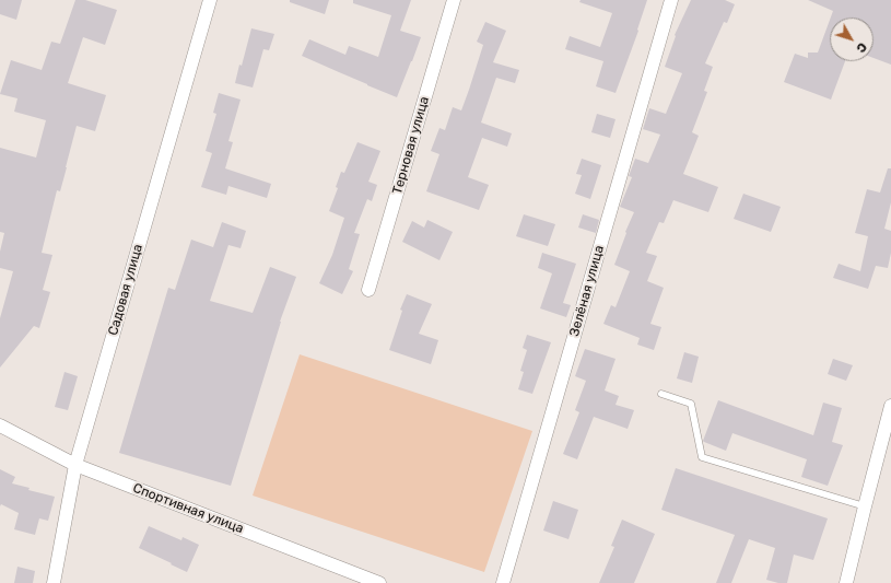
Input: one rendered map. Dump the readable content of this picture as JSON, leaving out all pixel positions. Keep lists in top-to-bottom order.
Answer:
{
  "streets": {
    "street": [
      "Терновая улица",
      "Садовая улица",
      "Зелёная улица",
      "Спортивная улица"
    ]
  },
  "crossings": [
    ["Садовая улица", "Спортивная улица"]
  ],
  "north": "bottom right"
}
